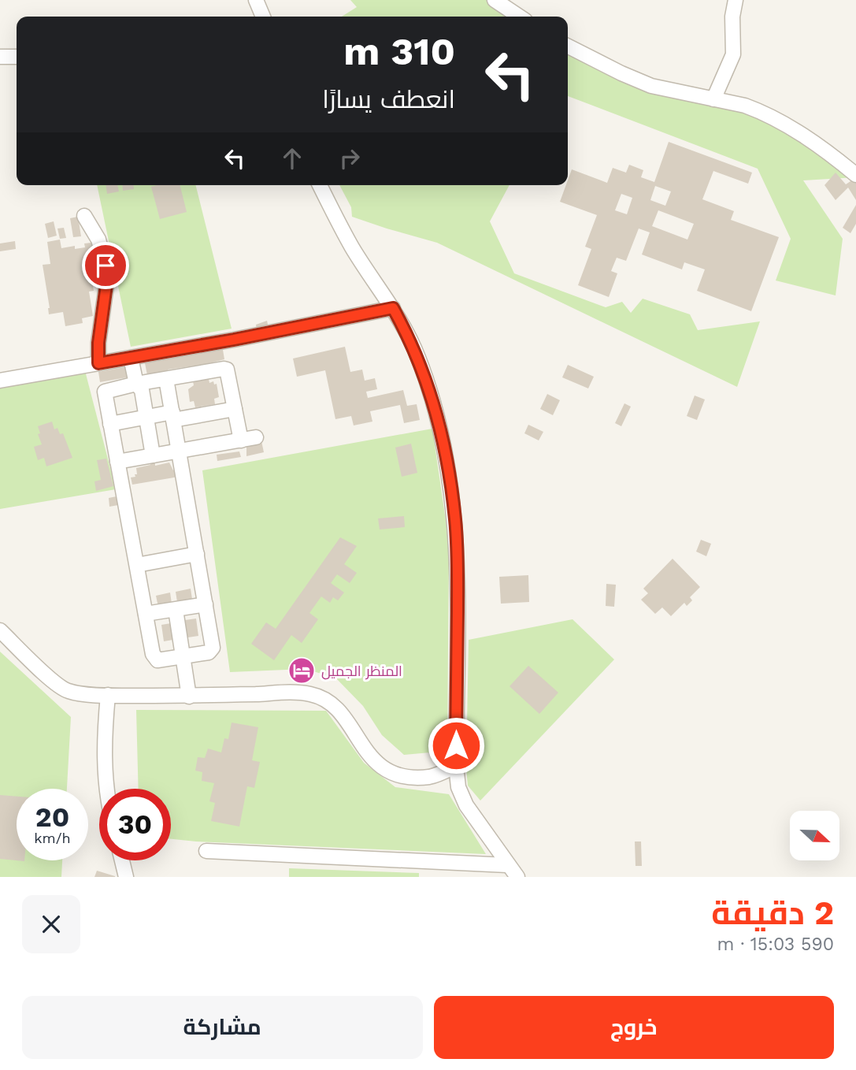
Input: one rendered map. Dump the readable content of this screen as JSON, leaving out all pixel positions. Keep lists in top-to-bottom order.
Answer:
{
  "places": {
    "hotel": ["المنظر الجميل"]
  },
  "north": "right",
  "page": {
    "turn": ["310 m", "انعطف يسارًا"],
    "speed": "20 km/h",
    "limit": "30",
    "heading": ["2 دقيقة", "590 m · 15:03"],
    "buttons": ["خروج", "مشاركة"]
  }
}
